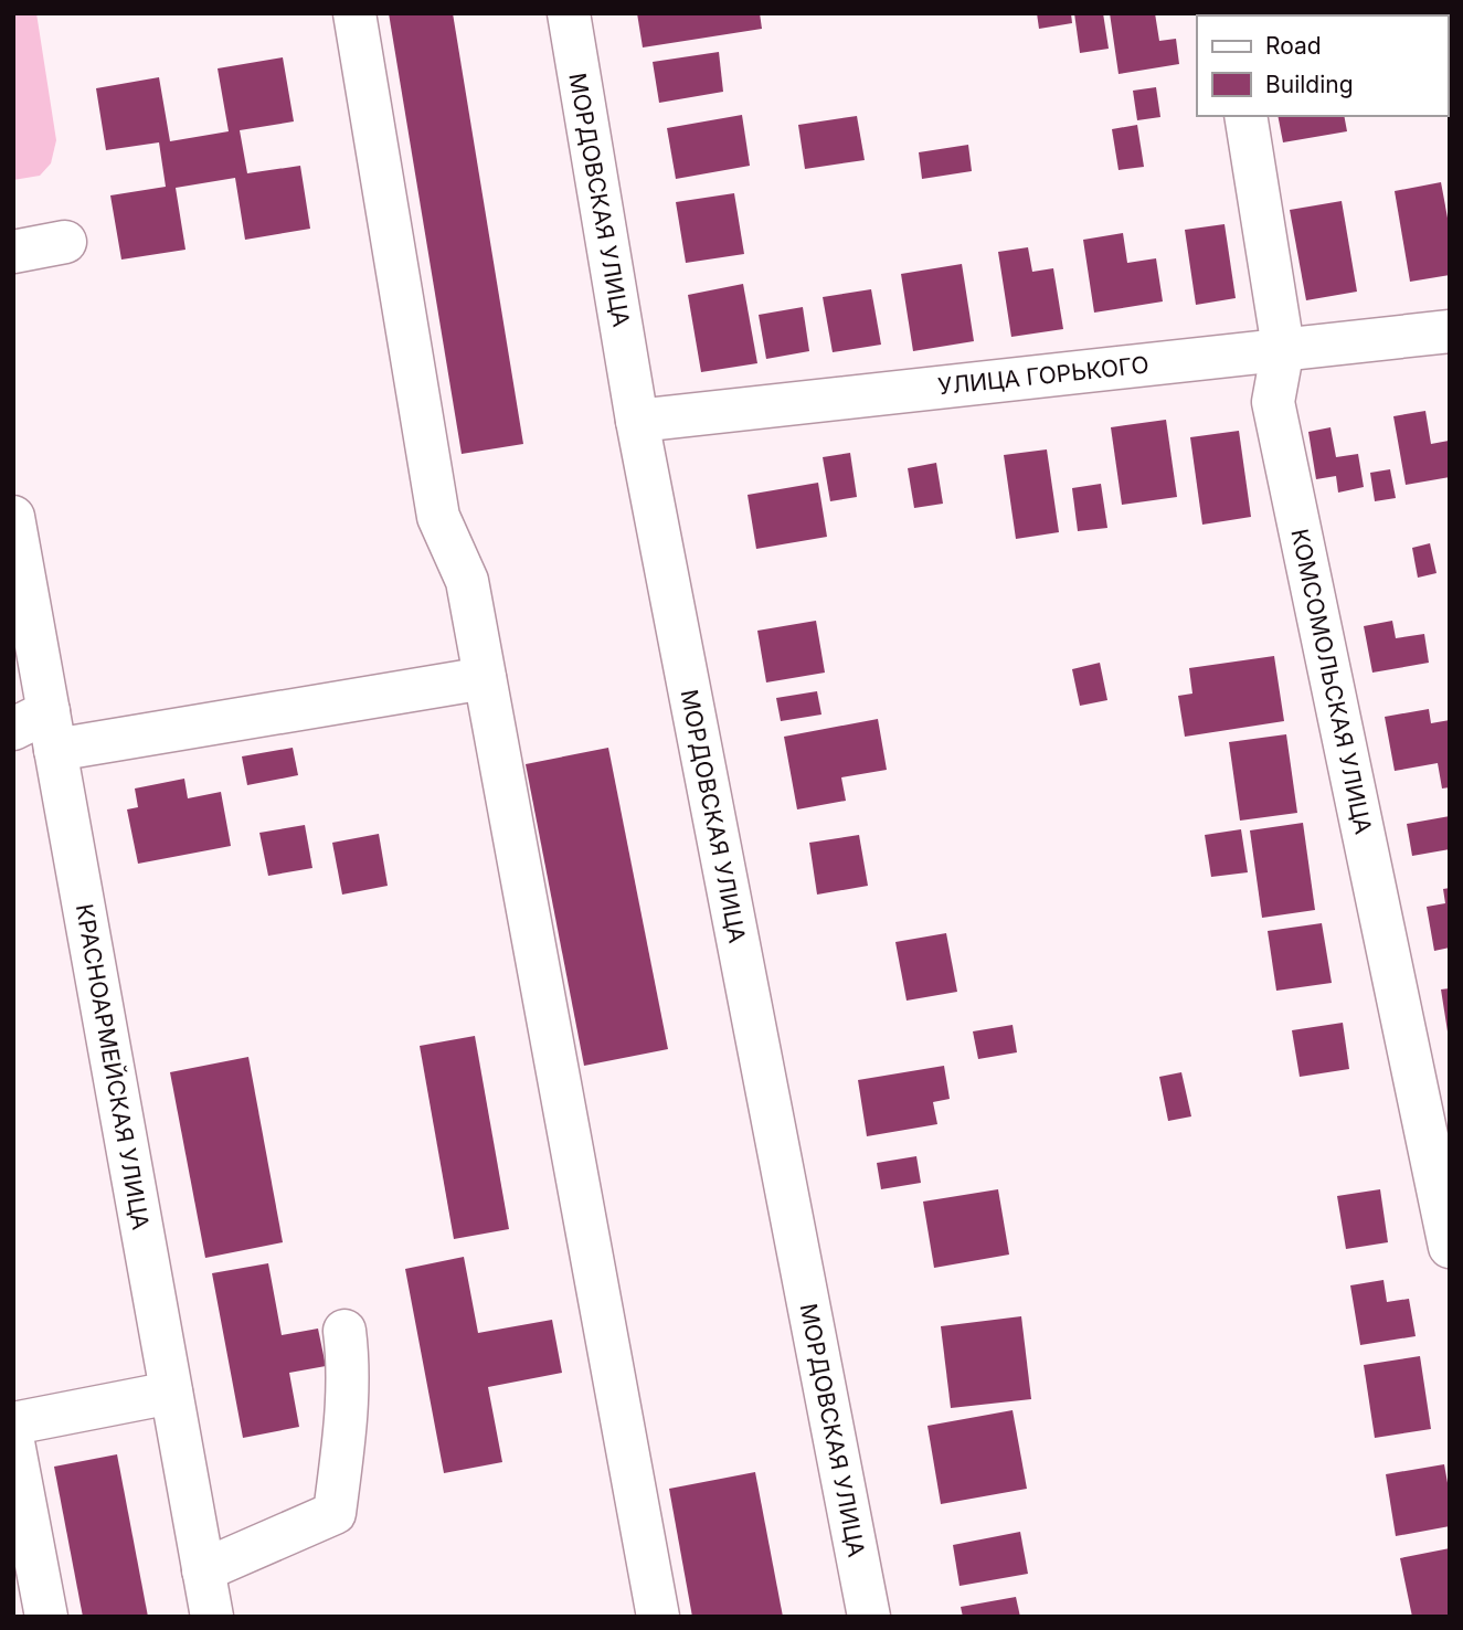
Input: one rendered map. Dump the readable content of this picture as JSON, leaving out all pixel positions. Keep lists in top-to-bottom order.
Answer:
{
  "streets": {
    "street": [
      "МОРДОВСКАЯ УЛИЦА",
      "УЛИЦА ГОРЬКОГО",
      "КОМСОМОЛЬСКАЯ УЛИЦА",
      "КРАСНОАРМЕЙСКАЯ УЛИЦА"
    ]
  },
  "crossings": [
    ["МОРДОВСКАЯ УЛИЦА", "УЛИЦА ГОРЬКОГО"],
    ["УЛИЦА ГОРЬКОГО", "КОМСОМОЛЬСКАЯ УЛИЦА"]
  ],
  "legend": ["Road", "Building"]
}
